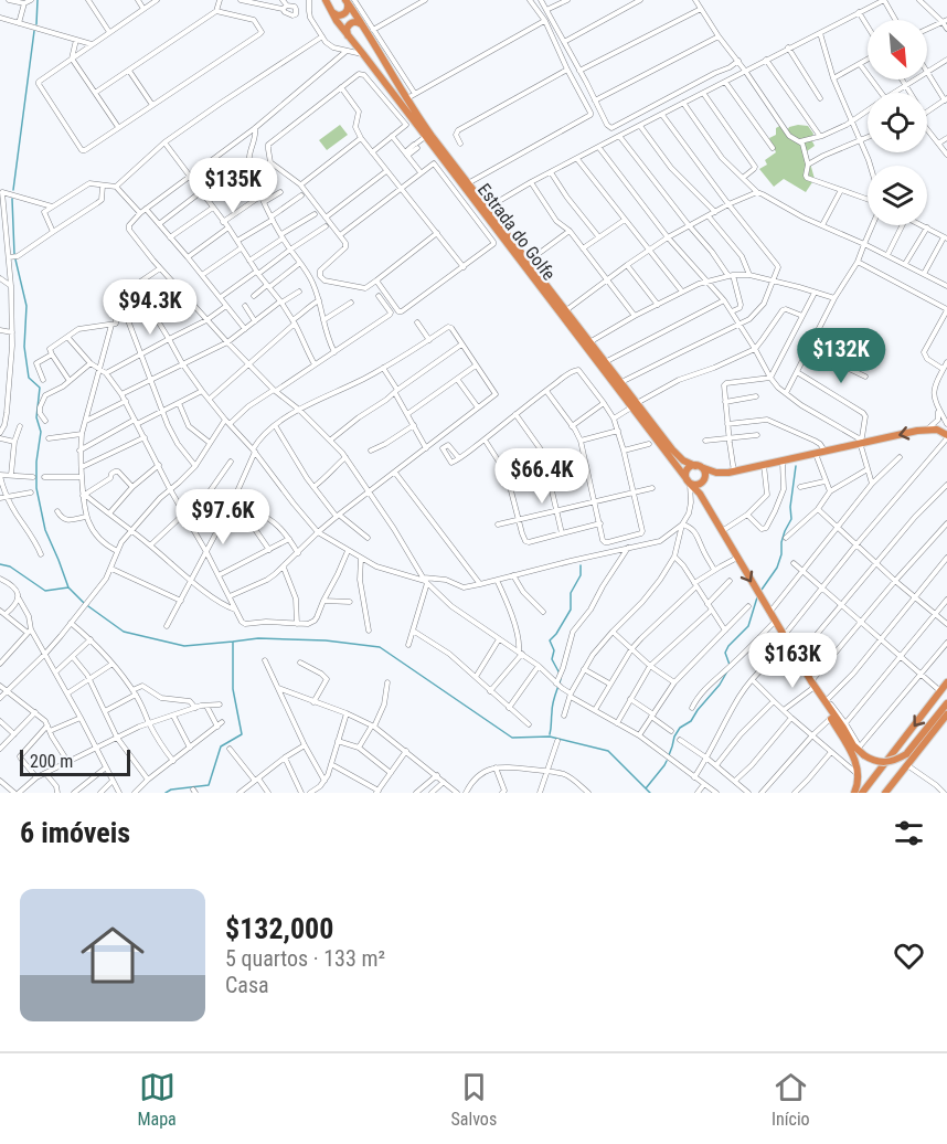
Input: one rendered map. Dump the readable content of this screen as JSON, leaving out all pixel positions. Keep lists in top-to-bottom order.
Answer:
{
  "streets": {
    "highway": ["Estrada do Golfe"]
  },
  "scale_bar": "200 m",
  "north": "bottom right",
  "page": {
    "price": [
      "$135K",
      "$94.3K",
      "$132K",
      "$66.4K",
      "$97.6K",
      "$163K"
    ],
    "scale": "200 m",
    "heading": "6 imóveis",
    "list": [
      {
        "name": "$132,000",
        "note": "5 quartos · 133 m² · Casa"
      }
    ],
    "tabs": ["Mapa", "Salvos", "Início"]
  }
}
